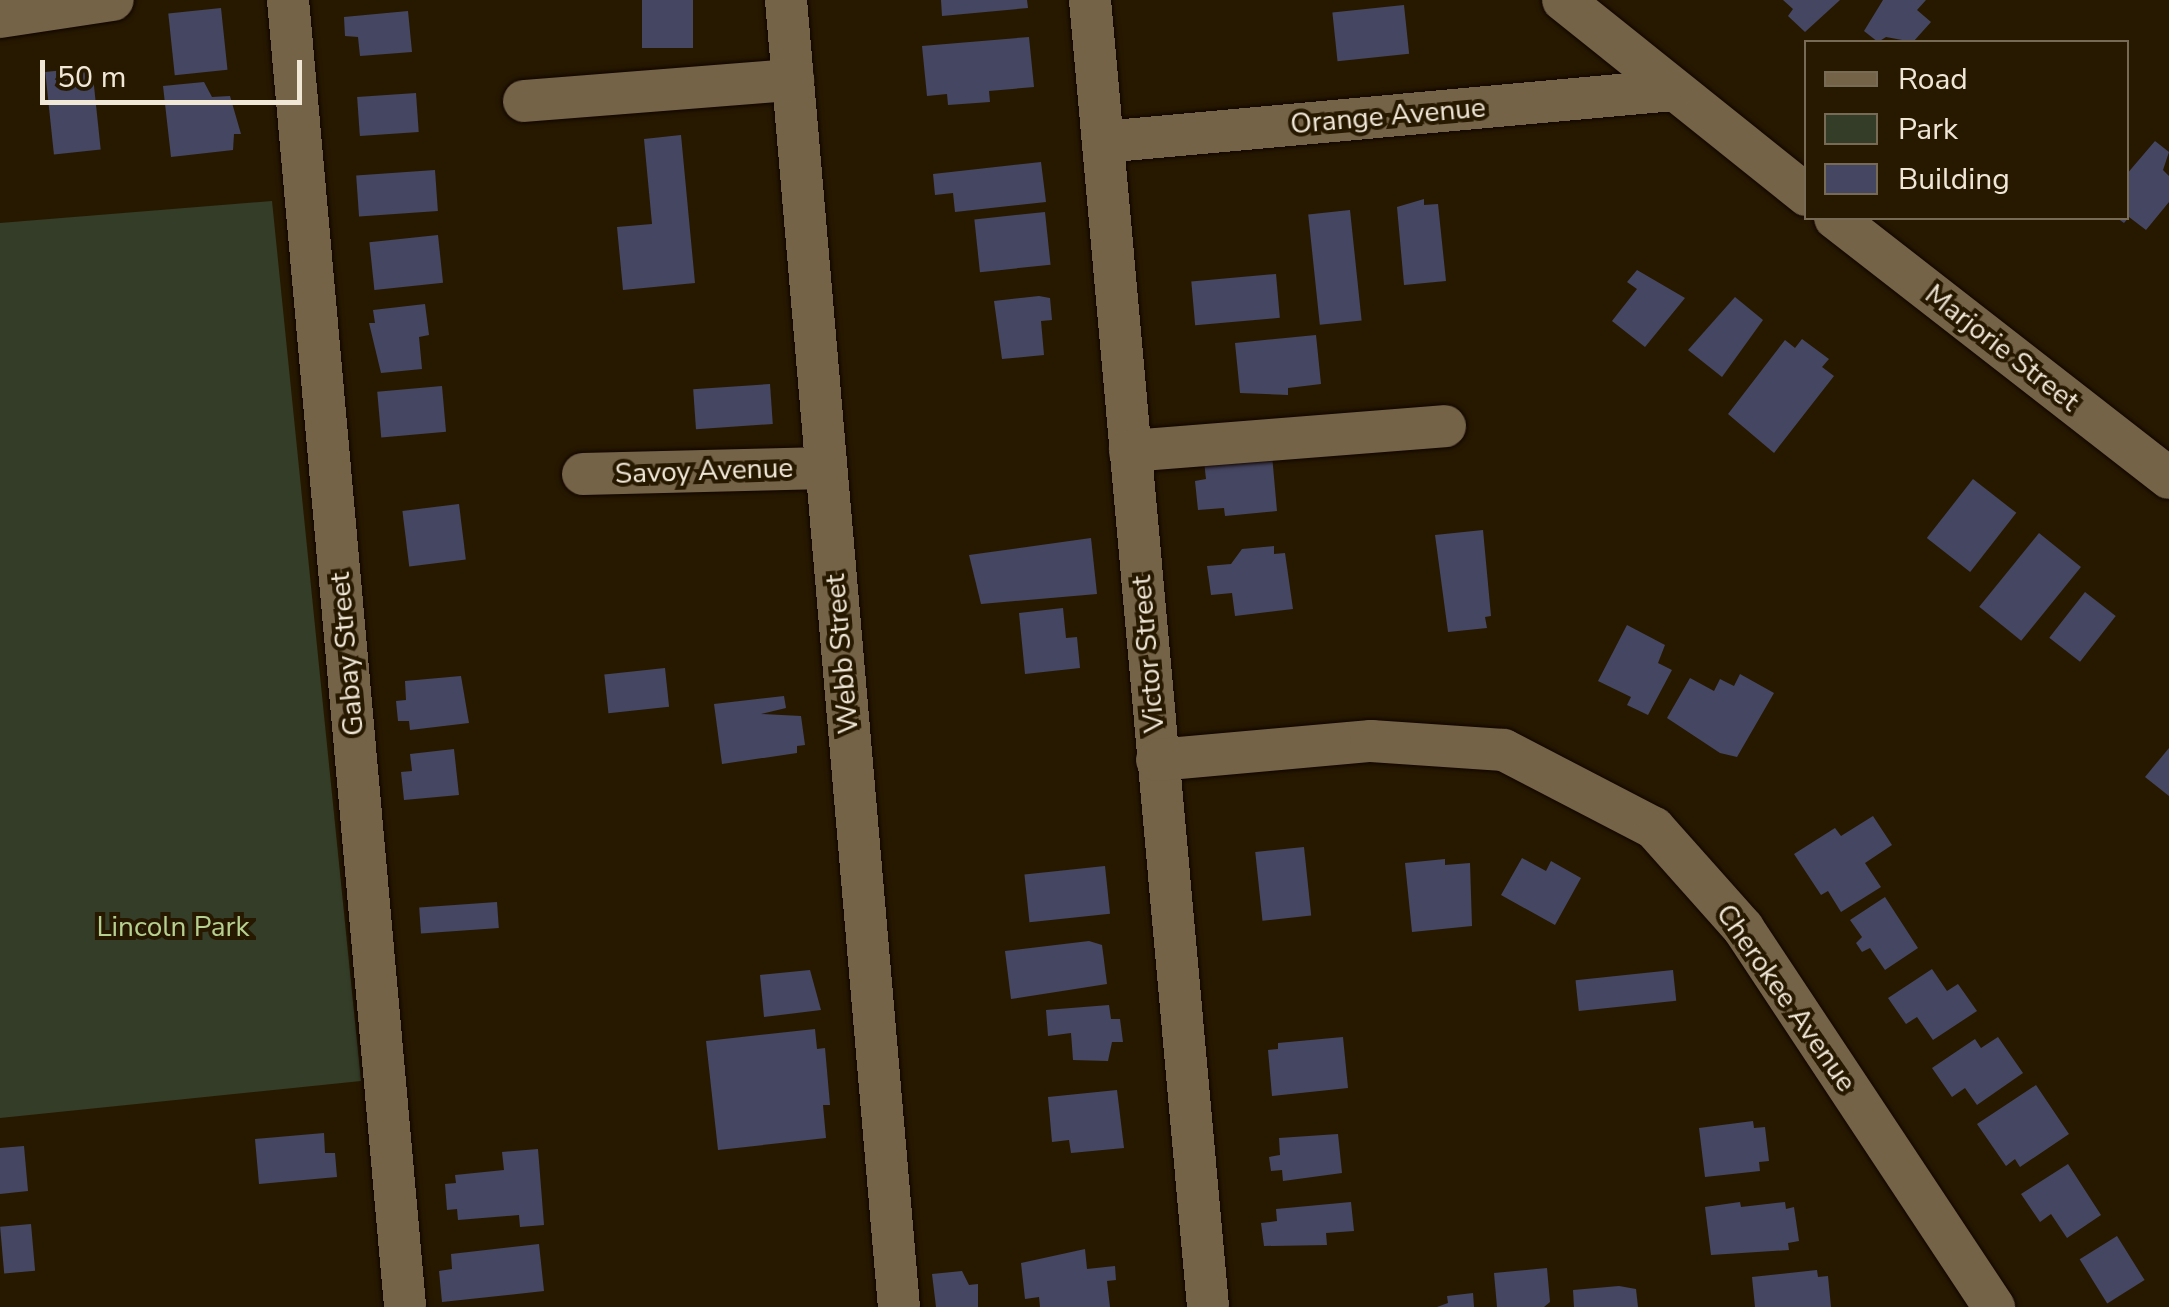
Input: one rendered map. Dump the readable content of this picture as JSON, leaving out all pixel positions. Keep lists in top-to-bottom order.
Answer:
{
  "streets": {
    "street": [
      "Orange Avenue",
      "Marjorie Street",
      "Savoy Avenue",
      "Gabay Street",
      "Webb Street",
      "Victor Street",
      "Cherokee Avenue"
    ]
  },
  "crossings": [
    ["Orange Avenue", "Victor Street"],
    ["Savoy Avenue", "Webb Street"],
    ["Victor Street", "Cherokee Avenue"]
  ],
  "parks": ["Lincoln Park"],
  "legend": ["Road", "Park", "Building"],
  "scale_bar": "50 m"
}
